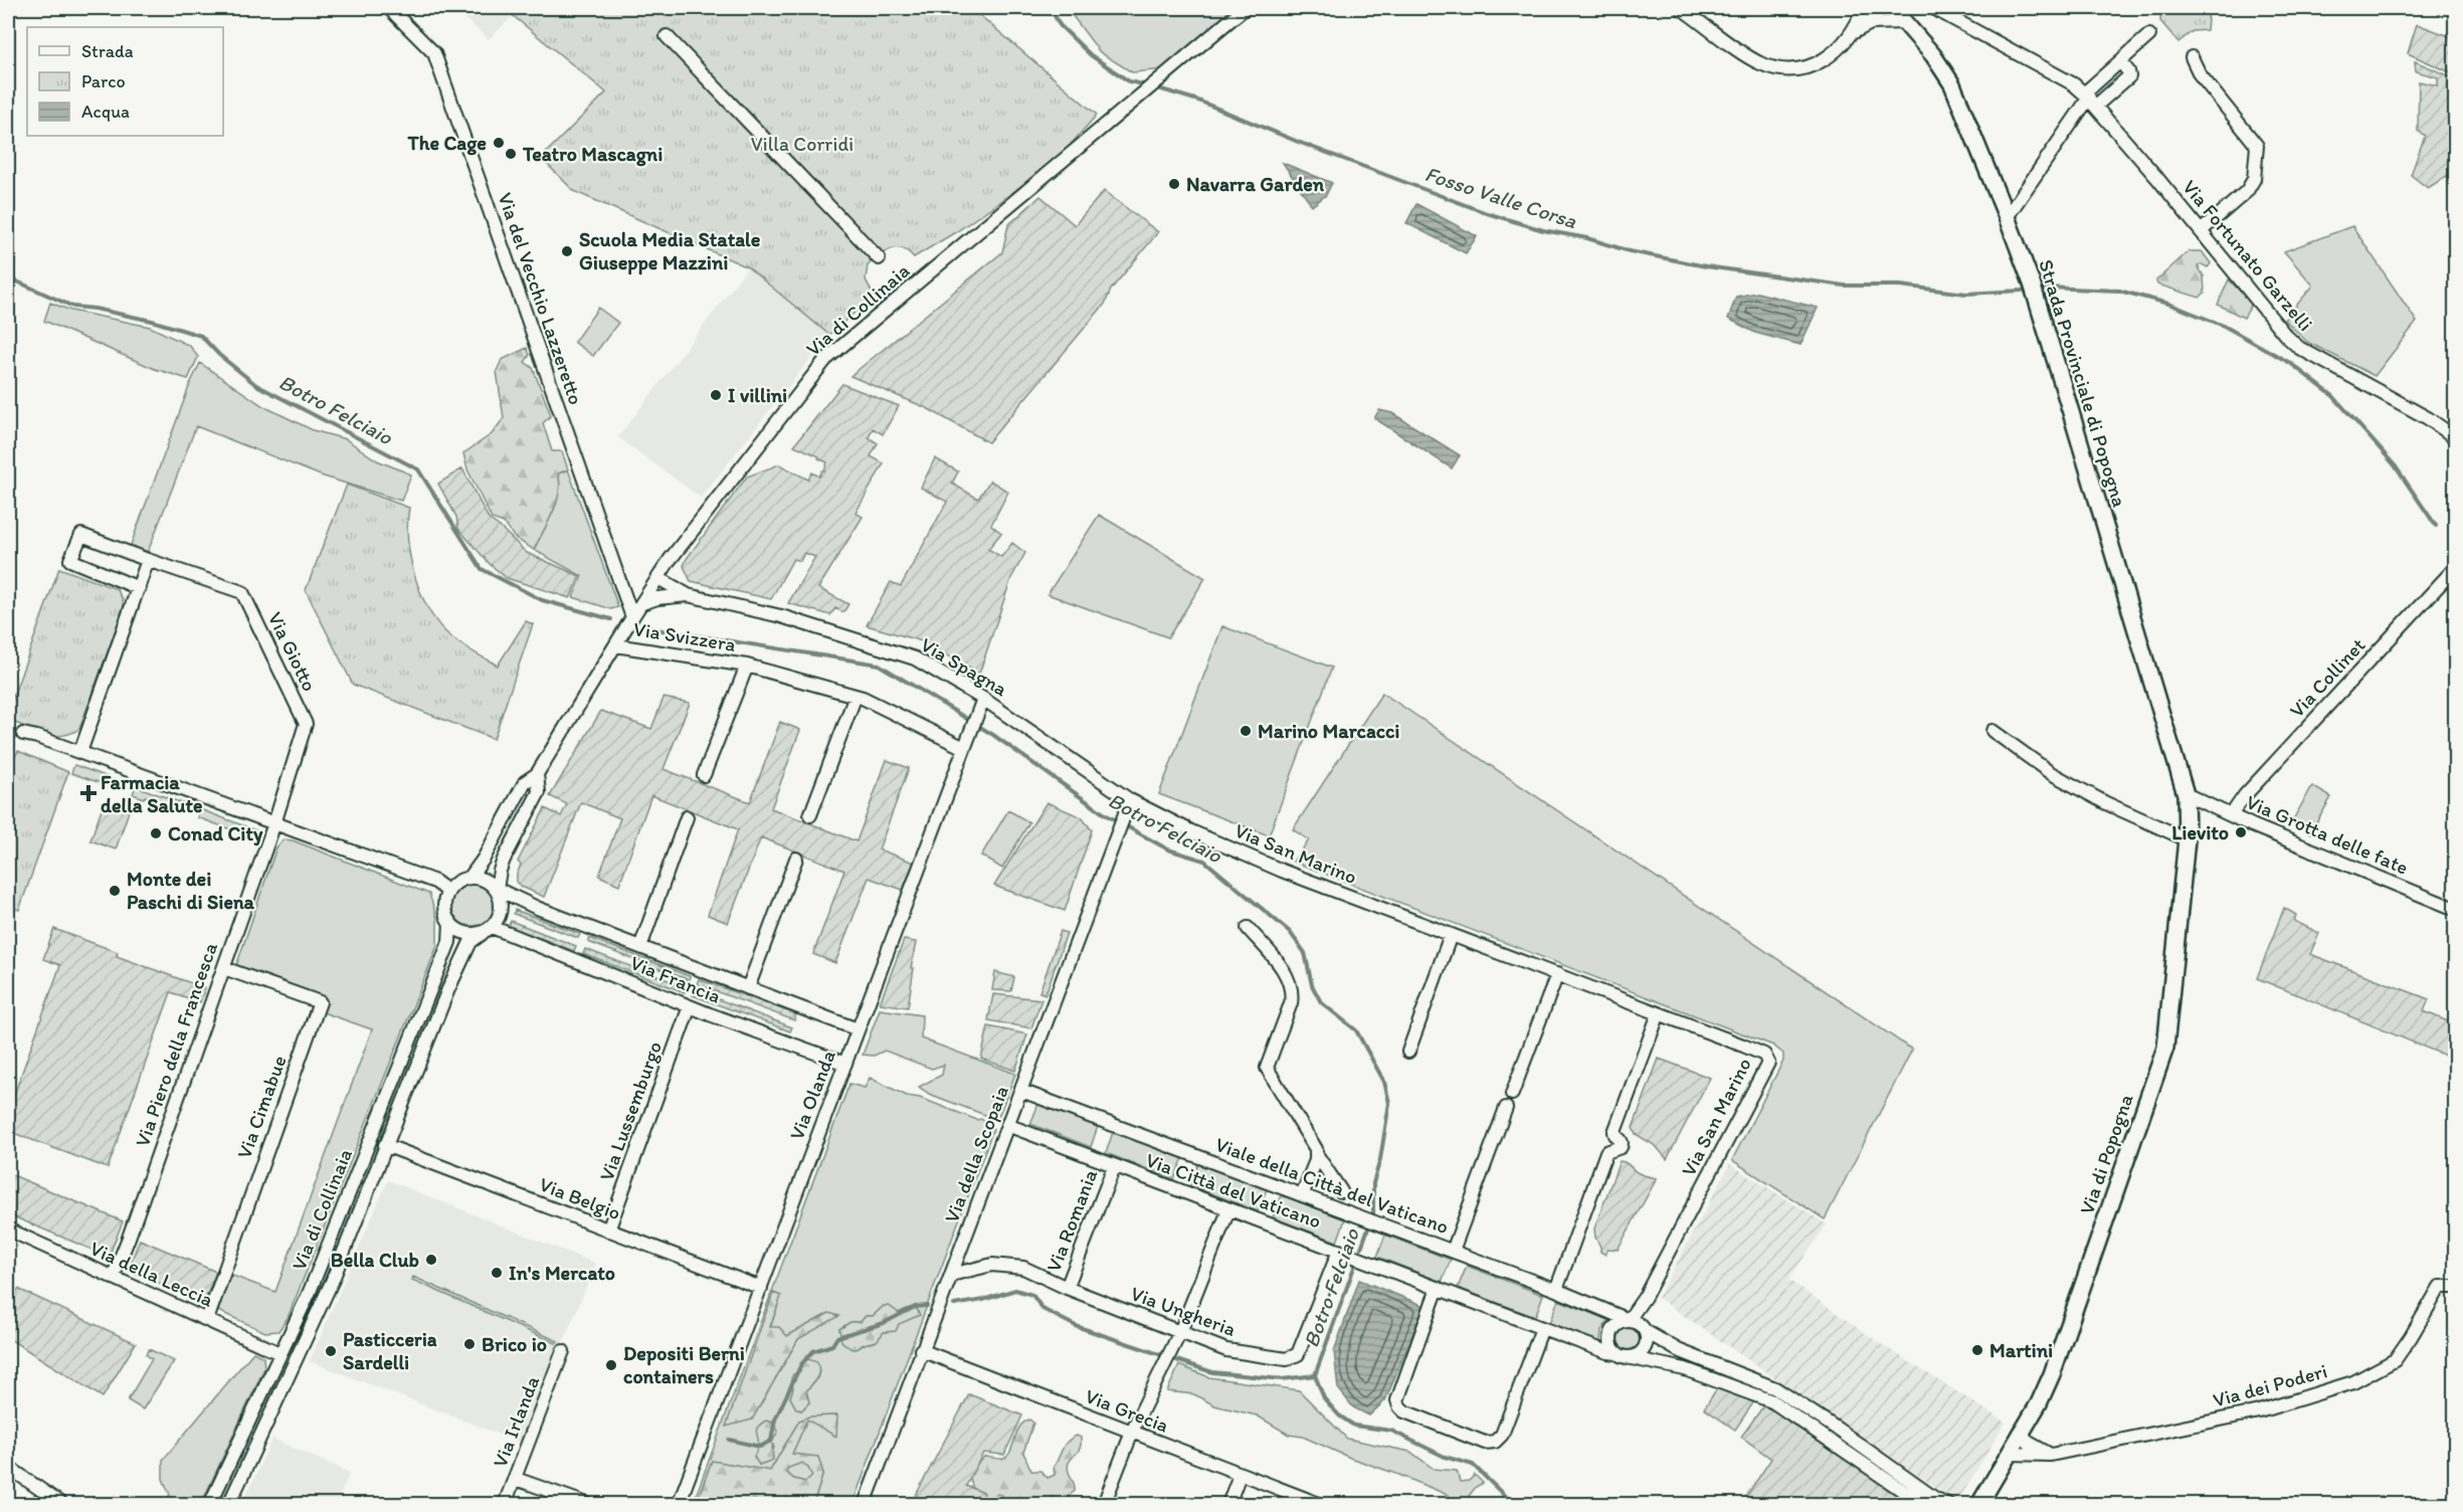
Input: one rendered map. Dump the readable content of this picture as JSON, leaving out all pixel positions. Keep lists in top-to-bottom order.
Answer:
{
  "streets": {
    "main road": ["Strada Provinciale di Popogna", "Via di Popogna"],
    "street": [
      "Via Fortunato Garzelli",
      "Via del Vecchio Lazzeretto",
      "Via di Collinaia",
      "Via Svizzera",
      "Via Giotto",
      "Via Spagna",
      "Via Collinet",
      "Via Grotta delle fate",
      "Via San Marino",
      "Via Francia",
      "Via Piero della Francesca",
      "Via Olanda",
      "Via Cimabue",
      "Via Lussemburgo",
      "Via della Scopaia",
      "Viale della Città del Vaticano",
      "Via Città del Vaticano",
      "Via Belgio",
      "Via Romania",
      "Via della Leccia",
      "Via Ungheria",
      "Via dei Poderi",
      "Via Grecia",
      "Via Irlanda"
    ]
  },
  "crossings": [
    ["Via del Vecchio Lazzeretto", "Via di Collinaia"],
    ["Via di Collinaia", "Via Svizzera"],
    ["Via di Collinaia", "Via Spagna"],
    ["Via di Collinaia", "Via Francia"],
    ["Via di Collinaia", "Via Belgio"],
    ["Via di Collinaia", "Via della Leccia"],
    ["Strada Provinciale di Popogna", "Via Grotta delle fate"],
    ["Strada Provinciale di Popogna", "Via di Popogna"],
    ["Via Svizzera", "Via Olanda"],
    ["Via Giotto", "Via Piero della Francesca"],
    ["Via Spagna", "Via San Marino"],
    ["Via Spagna", "Via Olanda"],
    ["Via Spagna", "Via della Scopaia"],
    ["Via Collinet", "Via Grotta delle fate"],
    ["Via Grotta delle fate", "Via di Popogna"],
    ["Via San Marino", "Via della Scopaia"],
    ["Via San Marino", "Viale della Città del Vaticano"],
    ["Via San Marino", "Via Città del Vaticano"],
    ["Via Francia", "Via Olanda"],
    ["Via Francia", "Via Lussemburgo"],
    ["Via Piero della Francesca", "Via Cimabue"],
    ["Via Piero della Francesca", "Via della Leccia"],
    ["Via Olanda", "Via Belgio"],
    ["Via Cimabue", "Via della Leccia"],
    ["Via Lussemburgo", "Via Belgio"],
    ["Via della Scopaia", "Viale della Città del Vaticano"],
    ["Via della Scopaia", "Via Città del Vaticano"],
    ["Via della Scopaia", "Via Ungheria"],
    ["Via della Scopaia", "Via Grecia"],
    ["Via di Popogna", "Via dei Poderi"],
    ["Viale della Città del Vaticano", "Via Città del Vaticano"],
    ["Via Città del Vaticano", "Via Romania"],
    ["Via Città del Vaticano", "Via Ungheria"],
    ["Via Romania", "Via Ungheria"]
  ],
  "water": ["Fosso Valle Corsa", "Botro Felciaio"],
  "parks": ["Villa Corridi"],
  "places": {
    "other": [
      "The Cage",
      "Teatro Mascagni",
      "Navarra Garden",
      "Scuola Media Statale Giuseppe Mazzini",
      "I villini",
      "Marino Marcacci",
      "Lievito",
      "Conad City",
      "Monte dei Paschi di Siena",
      "Bella Club",
      "In's Mercato",
      "Brico io",
      "Martini",
      "Pasticceria Sardelli",
      "Depositi Berni containers"
    ],
    "health": ["Farmacia della Salute"]
  },
  "legend": ["Strada", "Parco", "Acqua"]
}
